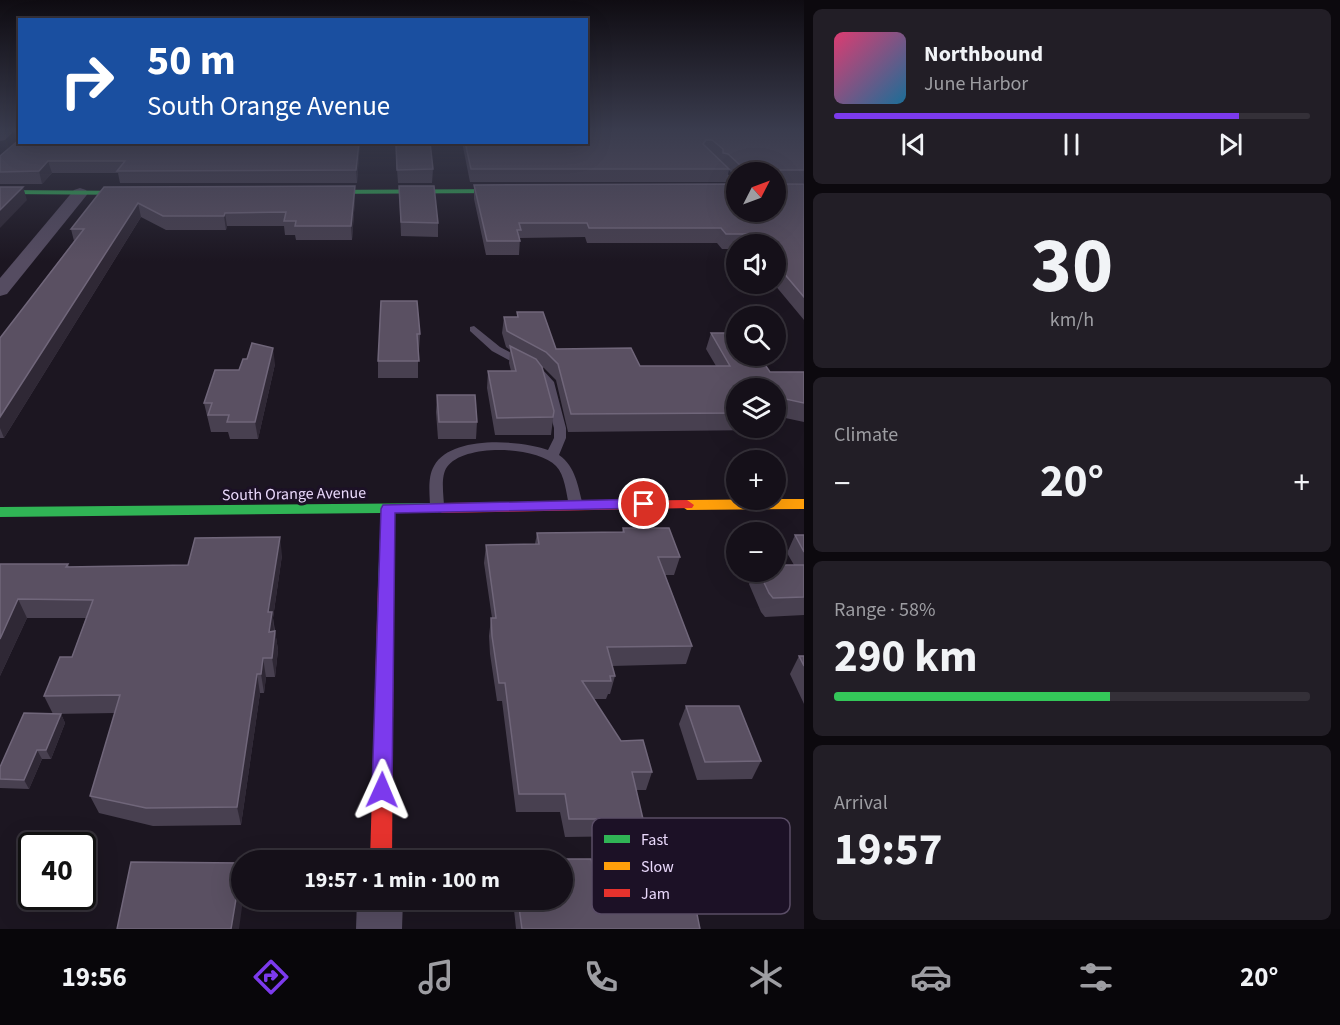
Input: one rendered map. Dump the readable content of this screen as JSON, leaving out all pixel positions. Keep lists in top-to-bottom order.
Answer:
{
  "streets": {
    "street": ["South Orange Avenue"]
  },
  "legend": ["Fast", "Slow", "Jam"],
  "north": "top right",
  "page": {
    "turn": ["50 m", "South Orange Avenue"],
    "song": ["Northbound", "June Harbor"],
    "map_buttons": ["+", "−"],
    "tile": [
      ["30", "km/h"],
      "Climate",
      ["Range · 58%", "290 km"],
      ["Arrival", "19:57"]
    ],
    "heat": ["−", "20°", "+"],
    "limit": "40",
    "trip": "19:57 · 1 min · 100 m",
    "tabs": ["19:56", "20°"]
  }
}
